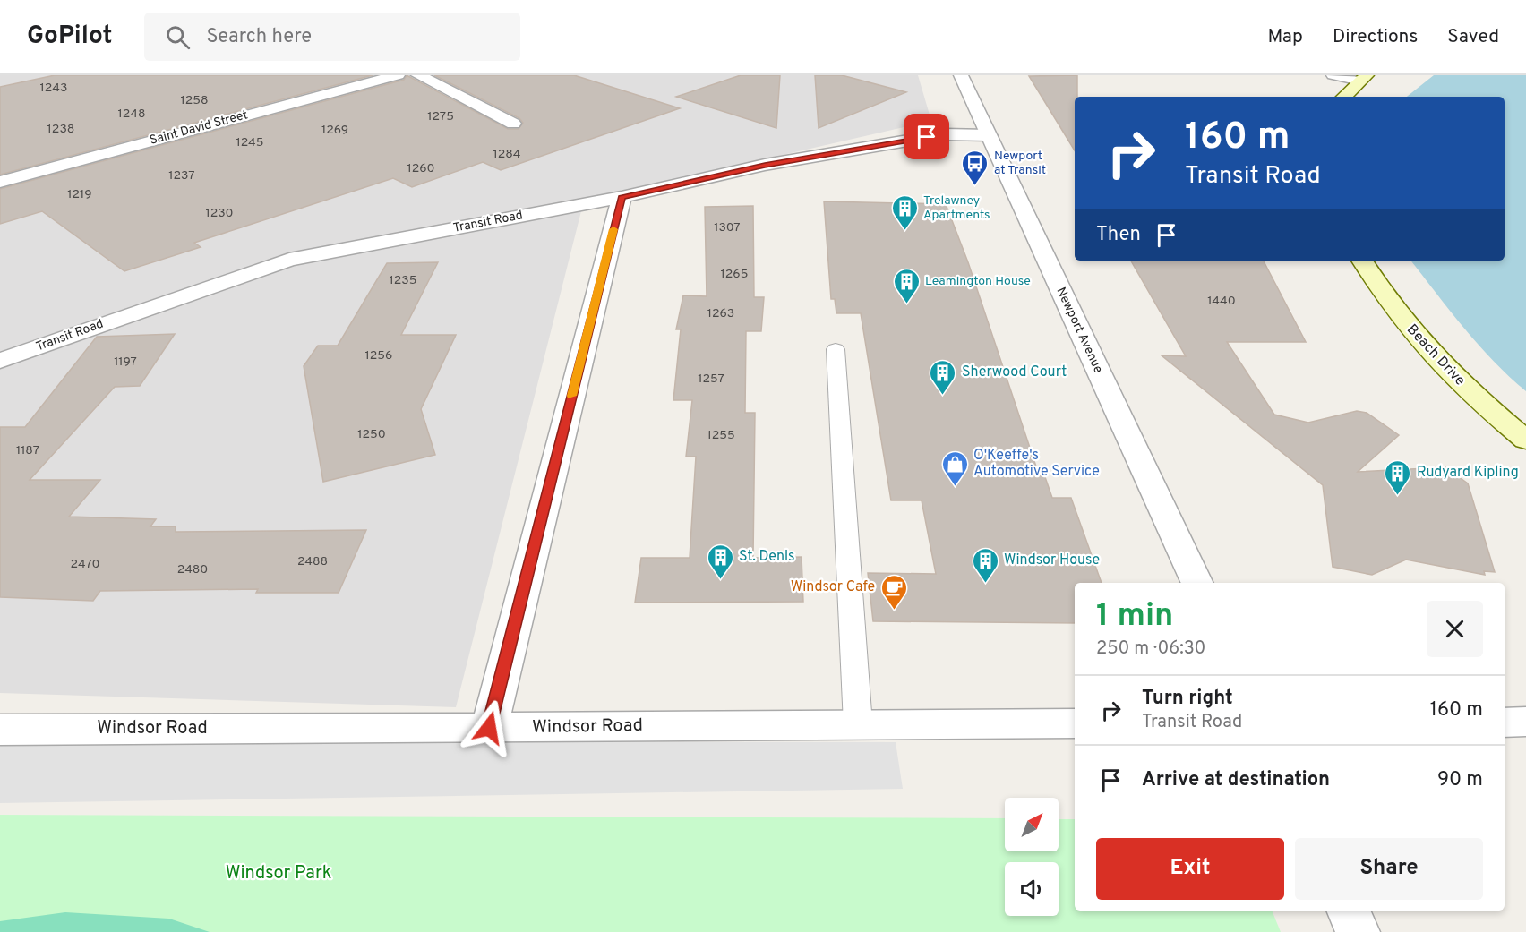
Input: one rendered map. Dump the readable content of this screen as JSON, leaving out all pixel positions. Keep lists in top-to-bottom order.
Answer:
{
  "streets": {
    "main road": ["Beach Drive"],
    "street": [
      "Saint David Street",
      "Transit Road",
      "Newport Avenue",
      "Windsor Road"
    ]
  },
  "crossings": [
    ["Transit Road", "Newport Avenue"]
  ],
  "parks": ["Windsor Park"],
  "places": {
    "bus stop": ["Newport at Transit"],
    "building": [
      "Trelawney Apartments",
      "Leamington House",
      "Sherwood Court",
      "Rudyard Kipling",
      "St. Denis",
      "Windsor House"
    ],
    "shop": ["O'Keeffe's Automotive Service"],
    "cafe": ["Windsor Cafe"]
  },
  "house_numbers": [
    "1243",
    "1258",
    "1248",
    "1275",
    "1238",
    "1269",
    "1245",
    "1284",
    "1260",
    "1237",
    "1219",
    "1230",
    "1307",
    "1265",
    "1235",
    "1440",
    "1263",
    "1256",
    "1197",
    "1257",
    "1250",
    "1255",
    "1187",
    "2488",
    "2470",
    "2480"
  ],
  "north": "top right",
  "page": {
    "header": "GoPilot",
    "search": "Search here",
    "nav": ["Map", "Directions", "Saved"],
    "turn": ["160 m", "Transit Road"],
    "then": "Then",
    "heading": ["1 min", "250 m · 06:30"],
    "list": [
      {
        "name": "Turn right",
        "note": "Transit Road",
        "value": "160 m"
      },
      {
        "name": "Arrive at destination",
        "value": "90 m"
      }
    ],
    "buttons": ["Exit", "Share"]
  }
}
